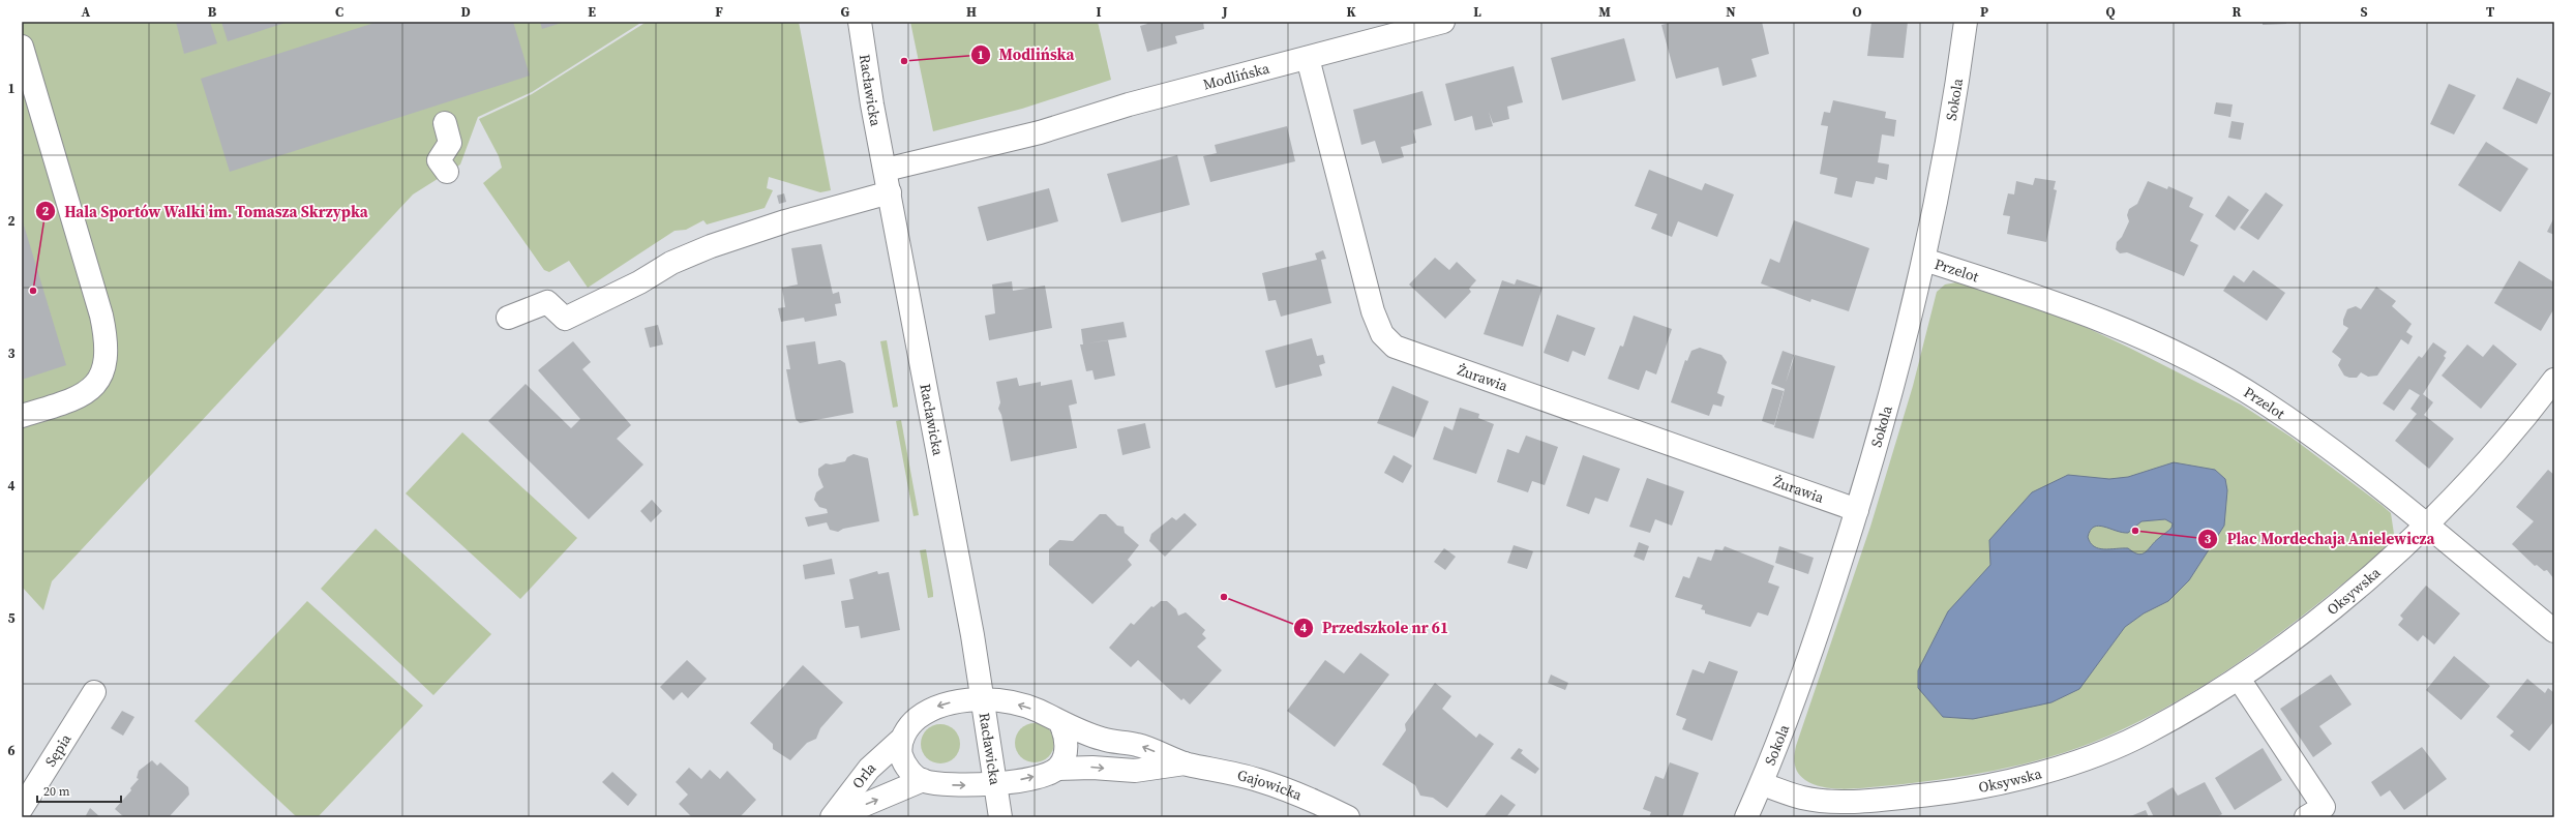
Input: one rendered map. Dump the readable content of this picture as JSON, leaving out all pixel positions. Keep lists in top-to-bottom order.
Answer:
{
  "streets": {
    "street": [
      "Modlińska",
      "Racławicka",
      "Sokola",
      "Przelot",
      "Żurawia",
      "Oksywska",
      "Sępia",
      "Orla",
      "Gajowicka"
    ]
  },
  "crossings": [
    ["Modlińska", "Racławicka"],
    ["Modlińska", "Żurawia"],
    ["Racławicka", "Orla"],
    ["Racławicka", "Gajowicka"],
    ["Sokola", "Przelot"],
    ["Sokola", "Żurawia"],
    ["Sokola", "Oksywska"],
    ["Przelot", "Oksywska"],
    ["Orla", "Gajowicka"]
  ],
  "places": [
    "Modlińska",
    "Hala Sportów Walki im. Tomasza Skrzypka",
    "Plac Mordechaja Anielewicza",
    "Przedszkole nr 61"
  ],
  "scale_bar": "20 m",
  "grid": {
    "columns": [
      "A",
      "B",
      "C",
      "D",
      "E",
      "F",
      "G",
      "H",
      "I",
      "J",
      "K",
      "L",
      "M",
      "N",
      "O",
      "P",
      "Q",
      "R",
      "S",
      "T"
    ],
    "rows": [
      "1",
      "2",
      "3",
      "4",
      "5",
      "6"
    ]
  }
}
